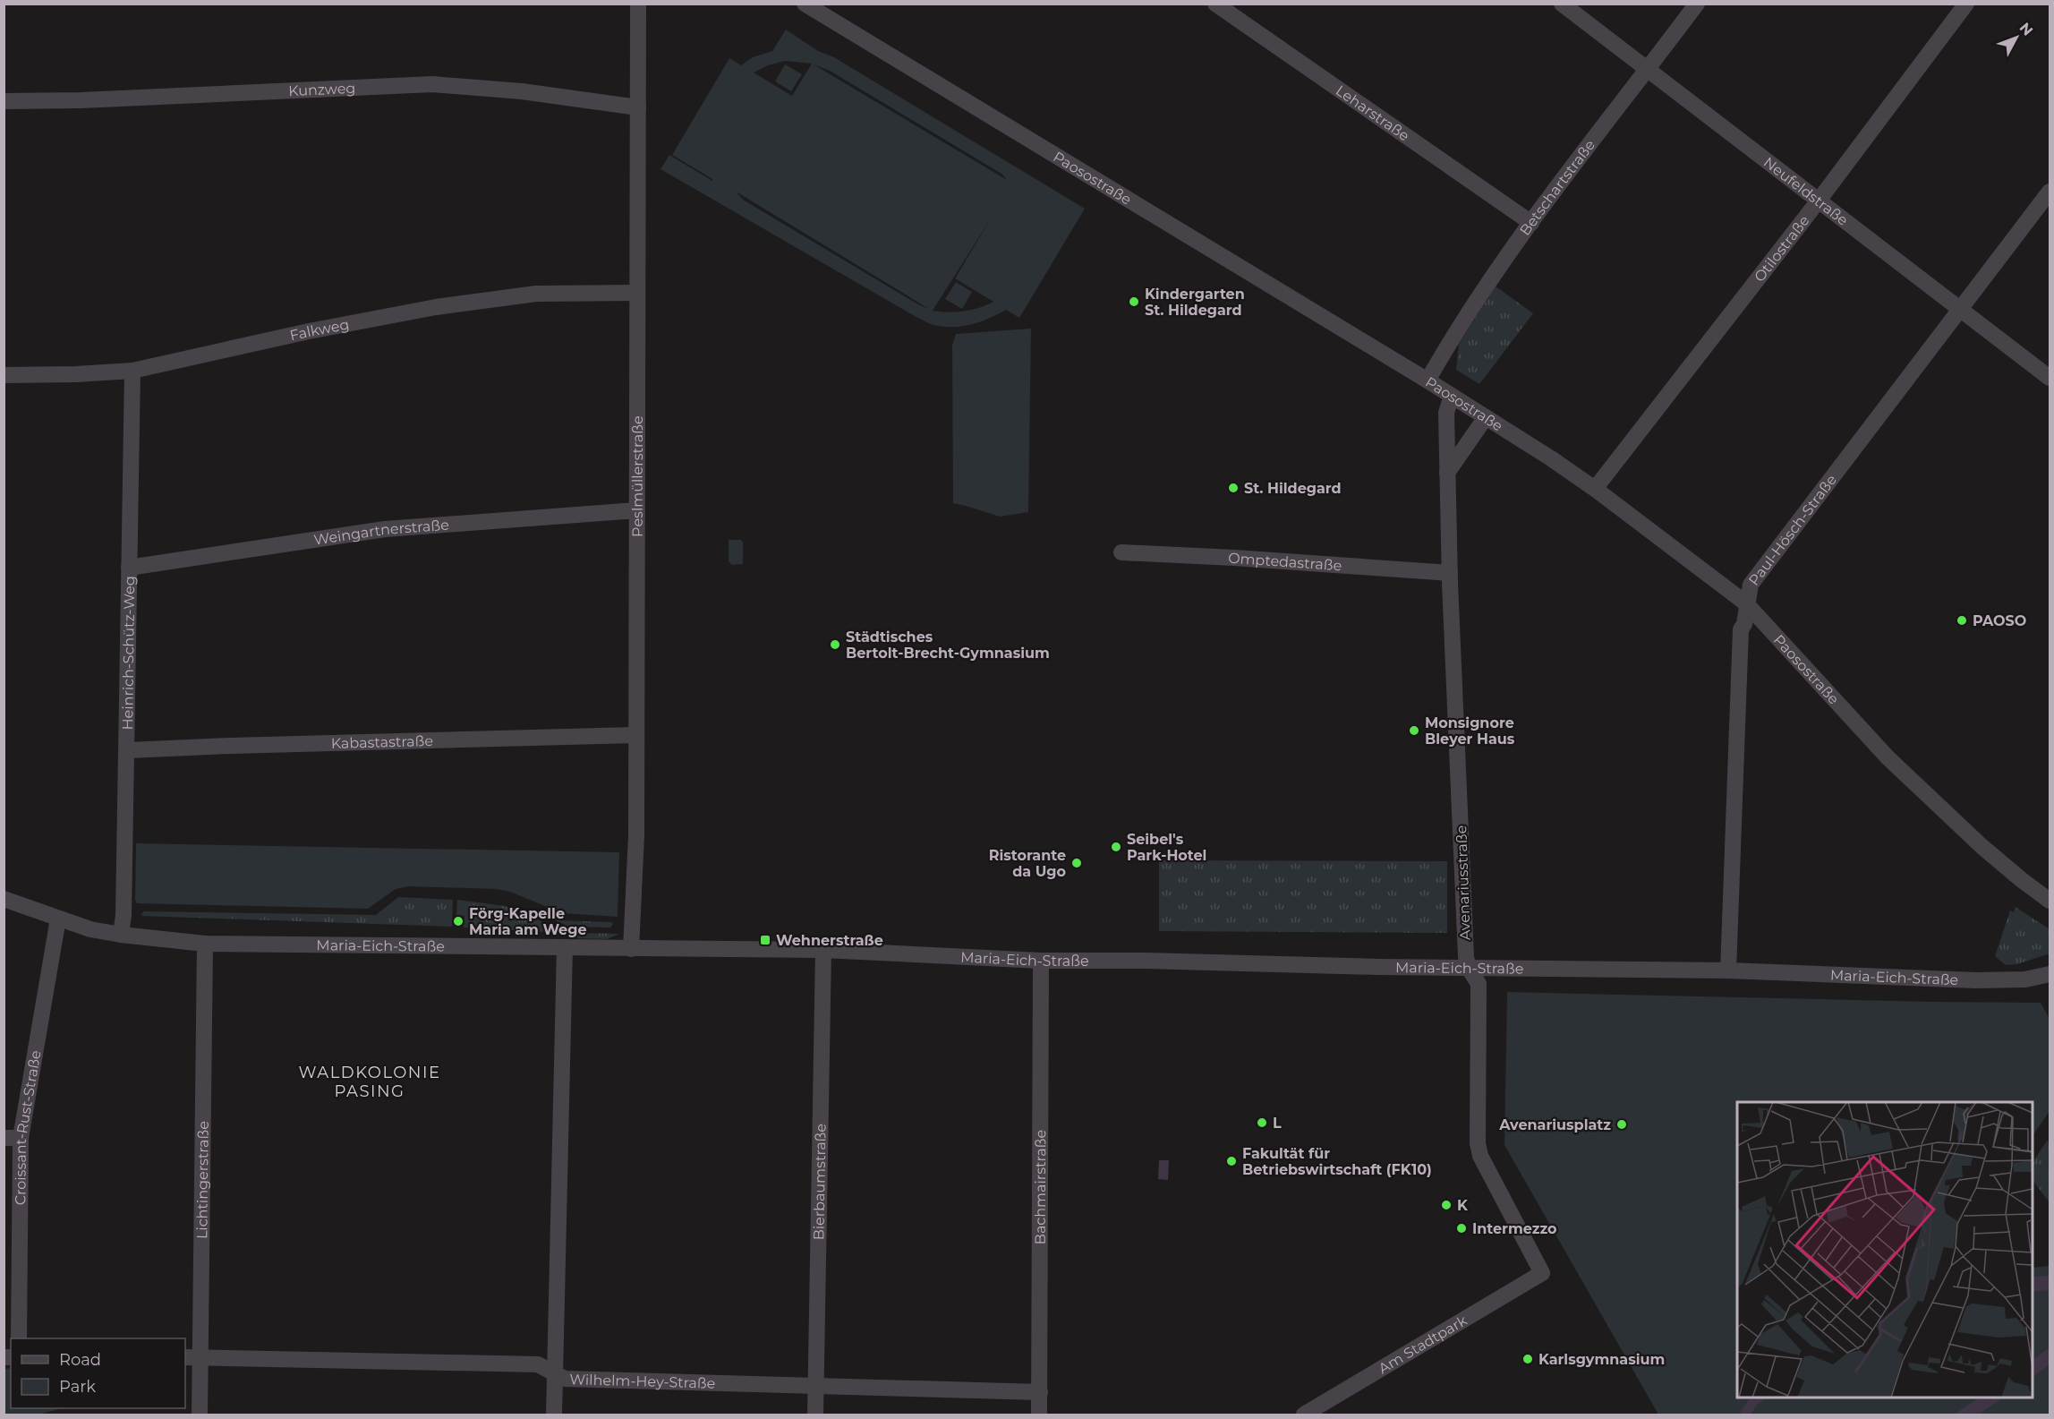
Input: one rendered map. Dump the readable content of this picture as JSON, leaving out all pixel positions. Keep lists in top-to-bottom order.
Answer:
{
  "streets": {
    "street": [
      "Kunzweg",
      "Leharstraße",
      "Paosostraße",
      "Betschartstraße",
      "Neufeldstraße",
      "Otilostraße",
      "Falkweg",
      "Peslmüllerstraße",
      "Paul-Hösch-Straße",
      "Weingartnerstraße",
      "Omptedastraße",
      "Heinrich-Schütz-Weg",
      "Kabastastraße",
      "Avenariusstraße",
      "Maria-Eich-Straße",
      "Croissant-Rust-Straße",
      "Lichtingerstraße",
      "Bierbaumstraße",
      "Bachmairstraße",
      "Am Stadtpark",
      "Wilhelm-Hey-Straße"
    ]
  },
  "crossings": [
    ["Kunzweg", "Peslmüllerstraße"],
    ["Leharstraße", "Betschartstraße"],
    ["Paosostraße", "Betschartstraße"],
    ["Paosostraße", "Otilostraße"],
    ["Paosostraße", "Paul-Hösch-Straße"],
    ["Paosostraße", "Avenariusstraße"],
    ["Betschartstraße", "Neufeldstraße"],
    ["Neufeldstraße", "Otilostraße"],
    ["Neufeldstraße", "Paul-Hösch-Straße"],
    ["Falkweg", "Peslmüllerstraße"],
    ["Falkweg", "Heinrich-Schütz-Weg"],
    ["Peslmüllerstraße", "Weingartnerstraße"],
    ["Peslmüllerstraße", "Kabastastraße"],
    ["Peslmüllerstraße", "Maria-Eich-Straße"],
    ["Paul-Hösch-Straße", "Maria-Eich-Straße"],
    ["Weingartnerstraße", "Heinrich-Schütz-Weg"],
    ["Omptedastraße", "Avenariusstraße"],
    ["Heinrich-Schütz-Weg", "Kabastastraße"],
    ["Heinrich-Schütz-Weg", "Maria-Eich-Straße"],
    ["Avenariusstraße", "Maria-Eich-Straße"],
    ["Avenariusstraße", "Am Stadtpark"],
    ["Maria-Eich-Straße", "Croissant-Rust-Straße"],
    ["Maria-Eich-Straße", "Lichtingerstraße"],
    ["Maria-Eich-Straße", "Bierbaumstraße"],
    ["Maria-Eich-Straße", "Bachmairstraße"],
    ["Lichtingerstraße", "Wilhelm-Hey-Straße"],
    ["Bierbaumstraße", "Wilhelm-Hey-Straße"],
    ["Bachmairstraße", "Wilhelm-Hey-Straße"]
  ],
  "districts": ["WALDKOLONIE PASING"],
  "places": {
    "other": [
      "Kindergarten St. Hildegard",
      "St. Hildegard",
      "PAOSO",
      "Städtisches Bertolt-Brecht-Gymnasium",
      "Monsignore Bleyer Haus",
      "Seibel's Park-Hotel",
      "Ristorante da Ugo",
      "Förg-Kapelle Maria am Wege",
      "L",
      "Avenariusplatz",
      "Fakultät für Betriebswirtschaft (FK10)",
      "K",
      "Intermezzo",
      "Karlsgymnasium"
    ],
    "transit": ["Wehnerstraße"]
  },
  "legend": ["Road", "Park"],
  "north": "top right"
}
